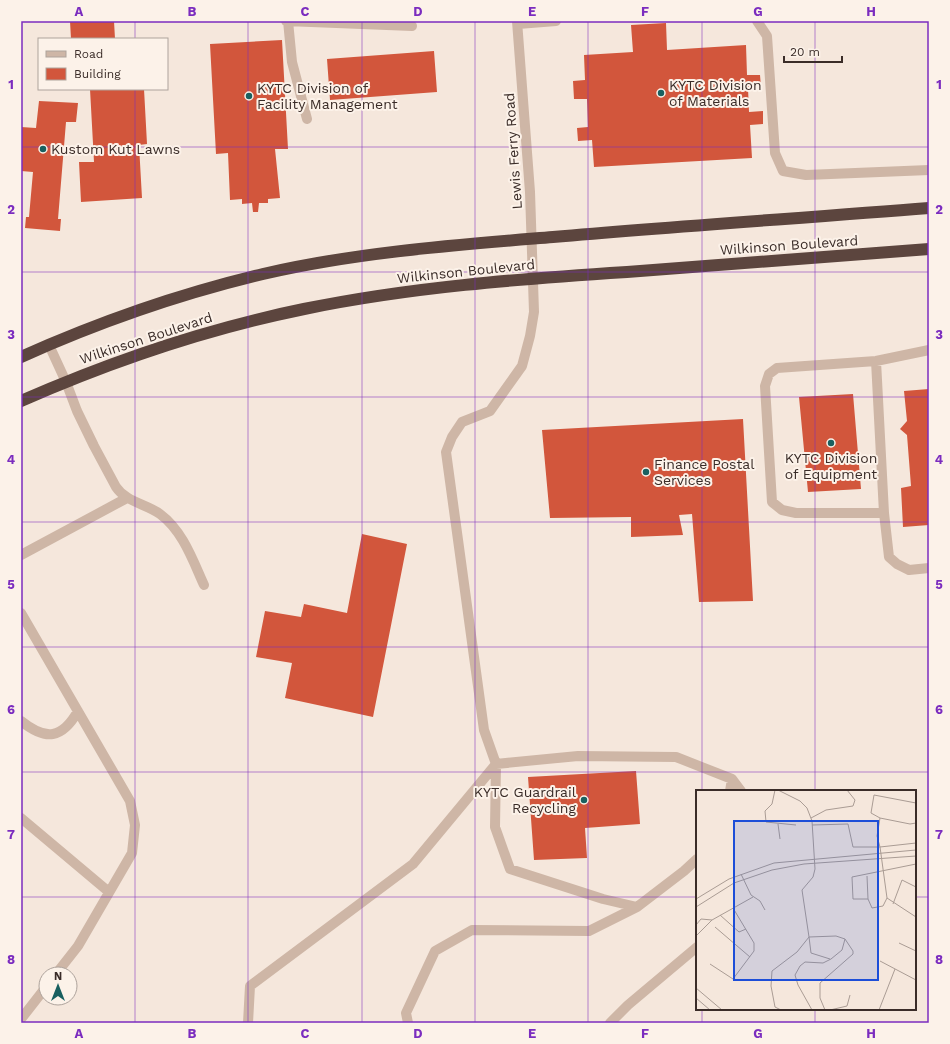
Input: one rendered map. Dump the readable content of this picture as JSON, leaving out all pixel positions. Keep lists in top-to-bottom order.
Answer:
{
  "streets": {
    "highway": ["Wilkinson Boulevard"],
    "street": ["Lewis Ferry Road"]
  },
  "crossings": [
    ["Lewis Ferry Road", "Wilkinson Boulevard"]
  ],
  "places": [
    "KYTC Division of Materials",
    "KYTC Division of Facility Management",
    "Kustom Kut Lawns",
    "KYTC Division of Equipment",
    "Finance Postal Services",
    "KYTC Guardrail Recycling"
  ],
  "legend": ["Road", "Building"],
  "scale_bar": "20 m",
  "north": "top",
  "grid": {
    "columns": [
      "A",
      "B",
      "C",
      "D",
      "E",
      "F",
      "G",
      "H"
    ],
    "rows": [
      "1",
      "2",
      "3",
      "4",
      "5",
      "6",
      "7",
      "8"
    ]
  }
}
